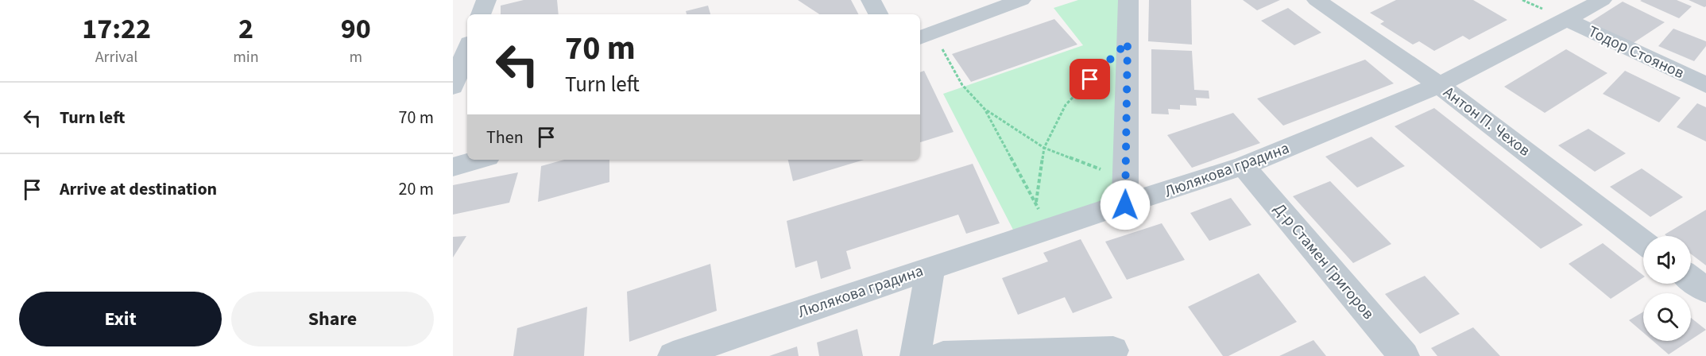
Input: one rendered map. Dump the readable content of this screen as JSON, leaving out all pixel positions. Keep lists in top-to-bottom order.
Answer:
{
  "streets": {
    "street": [
      "Тодор Стоянов",
      "Антон П. Чехов",
      "Люлякова градина",
      "Д-р Стамен Григоров"
    ]
  },
  "crossings": [
    ["Тодор Стоянов", "Люлякова градина"],
    ["Антон П. Чехов", "Люлякова градина"],
    ["Люлякова градина", "Д-р Стамен Григоров"]
  ],
  "page": {
    "eta": [
      "17:22",
      "Arrival",
      "2",
      "min",
      "90",
      "m"
    ],
    "turn": ["70 m", "Turn left"],
    "list": [
      {
        "name": "Turn left",
        "value": "70 m"
      },
      {
        "name": "Arrive at destination",
        "value": "20 m"
      }
    ],
    "then": "Then",
    "buttons": ["Exit", "Share"]
  }
}
